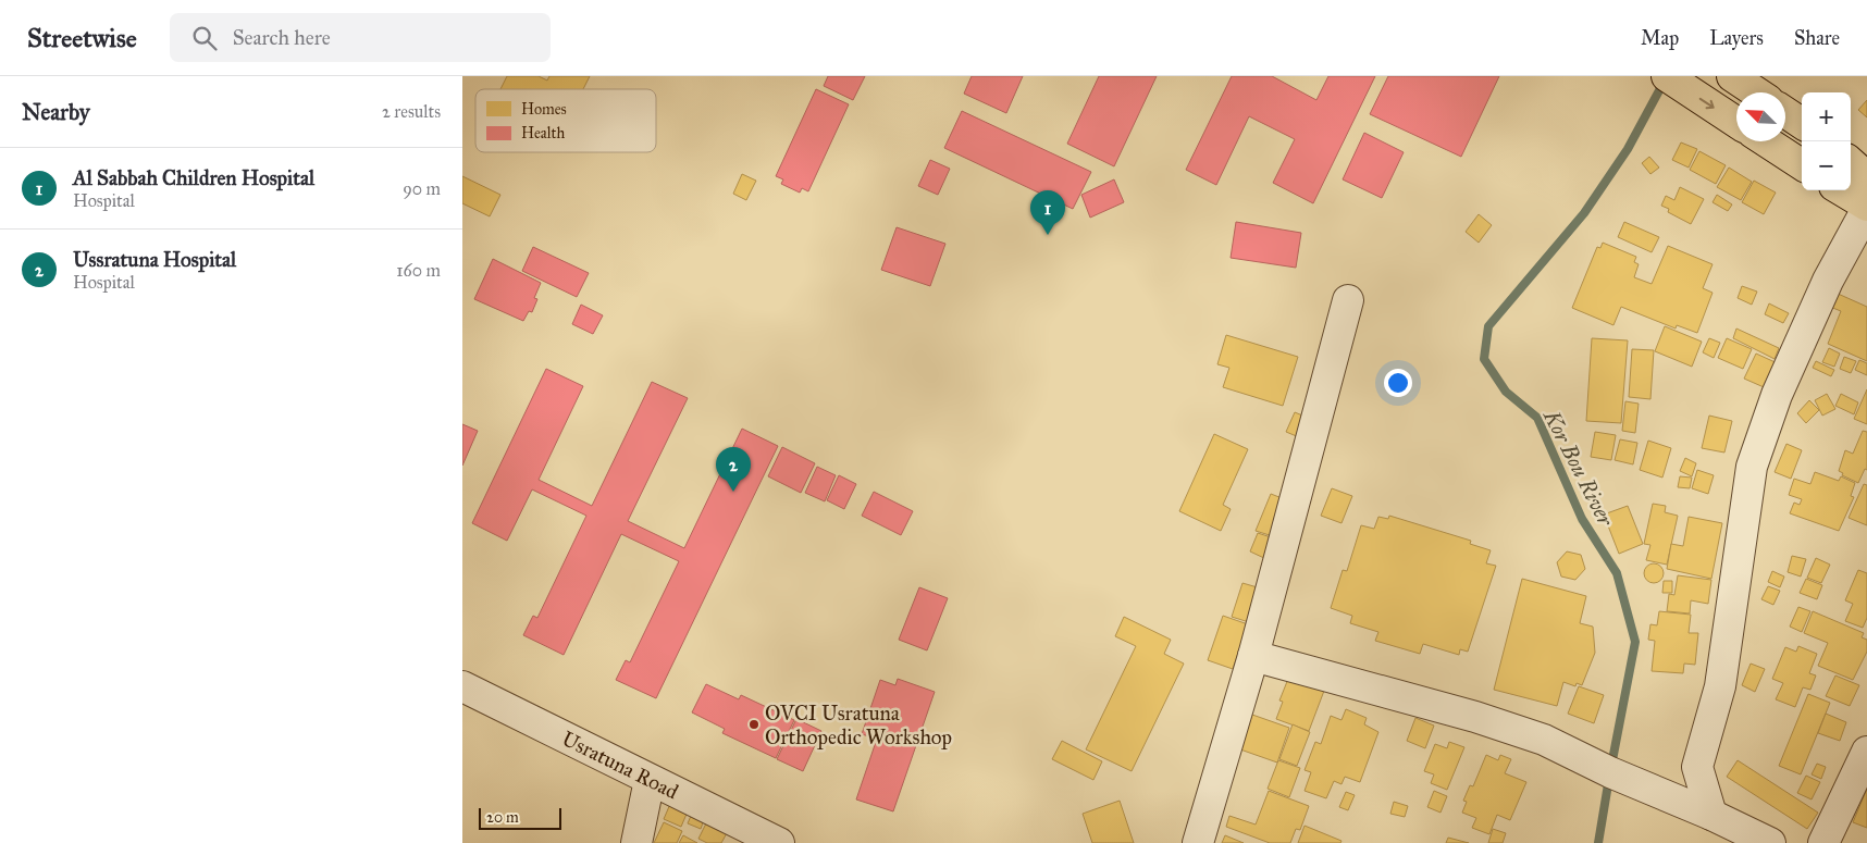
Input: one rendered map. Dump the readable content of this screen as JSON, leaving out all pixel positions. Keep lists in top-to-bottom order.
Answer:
{
  "streets": {
    "street": ["Usratuna Road"]
  },
  "water": ["Kor Bou River"],
  "places": ["OVCI Usratuna Orthopedic Workshop"],
  "legend": ["Homes", "Health"],
  "scale_bar": "20 m",
  "north": "top left",
  "page": {
    "header": "Streetwise",
    "search": "Search here",
    "nav": ["Map", "Layers", "Share"],
    "heading": ["Nearby", "2 results"],
    "map_buttons": ["+", "−"],
    "list": [
      {
        "mark": "1",
        "name": "Al Sabbah Children Hospital",
        "note": "Hospital",
        "value": "90 m"
      },
      {
        "mark": "2",
        "name": "Ussratuna Hospital",
        "note": "Hospital",
        "value": "160 m"
      }
    ],
    "pins": ["1", "2"],
    "scale": "20 m"
  }
}
